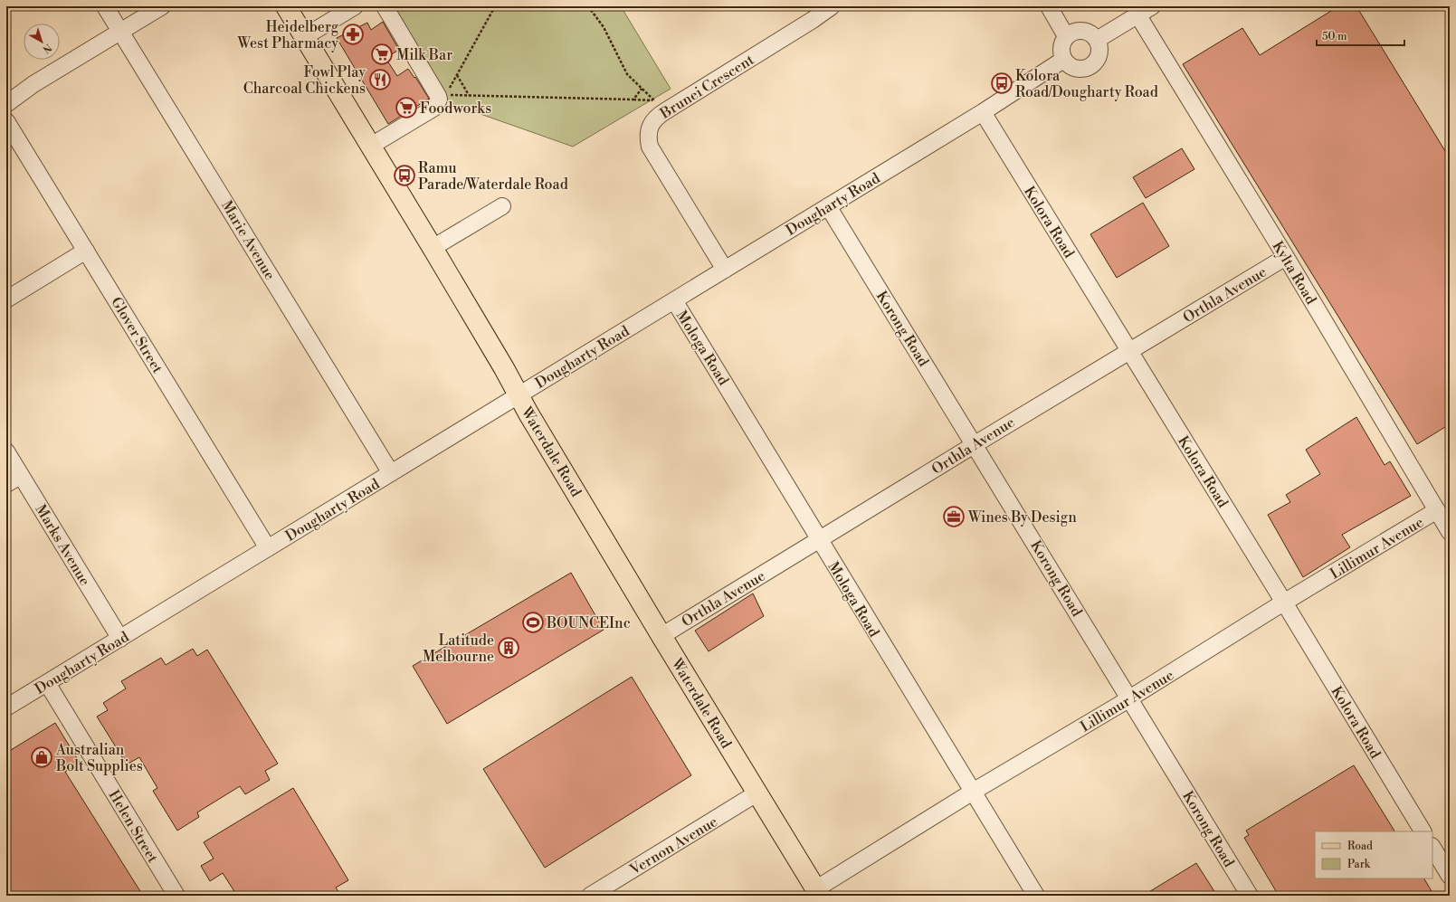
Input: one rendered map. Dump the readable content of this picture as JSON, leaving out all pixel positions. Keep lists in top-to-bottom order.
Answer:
{
  "streets": {
    "main road": ["Waterdale Road"],
    "street": [
      "Brunei Crescent",
      "Dougharty Road",
      "Kolora Road",
      "Marie Avenue",
      "Kylta Road",
      "Orthla Avenue",
      "Korong Road",
      "Glover Street",
      "Mologa Road",
      "Marks Avenue",
      "Lillimur Avenue",
      "Helen Street",
      "Vernon Avenue"
    ]
  },
  "crossings": [
    ["Brunei Crescent", "Dougharty Road"],
    ["Dougharty Road", "Kolora Road"],
    ["Dougharty Road", "Marie Avenue"],
    ["Dougharty Road", "Korong Road"],
    ["Dougharty Road", "Glover Street"],
    ["Dougharty Road", "Mologa Road"],
    ["Dougharty Road", "Waterdale Road"],
    ["Dougharty Road", "Marks Avenue"],
    ["Dougharty Road", "Helen Street"],
    ["Kolora Road", "Orthla Avenue"],
    ["Kolora Road", "Lillimur Avenue"],
    ["Kylta Road", "Orthla Avenue"],
    ["Kylta Road", "Lillimur Avenue"],
    ["Orthla Avenue", "Korong Road"],
    ["Orthla Avenue", "Mologa Road"],
    ["Orthla Avenue", "Waterdale Road"],
    ["Korong Road", "Lillimur Avenue"],
    ["Mologa Road", "Lillimur Avenue"],
    ["Waterdale Road", "Lillimur Avenue"],
    ["Waterdale Road", "Vernon Avenue"]
  ],
  "places": {
    "pharmacy": ["Heidelberg West Pharmacy"],
    "supermarket": ["Milk Bar", "Foodworks"],
    "restaurant": ["Fowl Play Charcoal Chickens"],
    "bus stop": ["Kolora Road/Dougharty Road", "Ramu Parade/Waterdale Road"],
    "office": ["Wines By Design"],
    "sports": ["BOUNCEInc"],
    "building": ["Latitude Melbourne"],
    "shop": ["Australian Bolt Supplies"]
  },
  "legend": ["Road", "Park"],
  "scale_bar": "50 m",
  "north": "bottom right"
}
